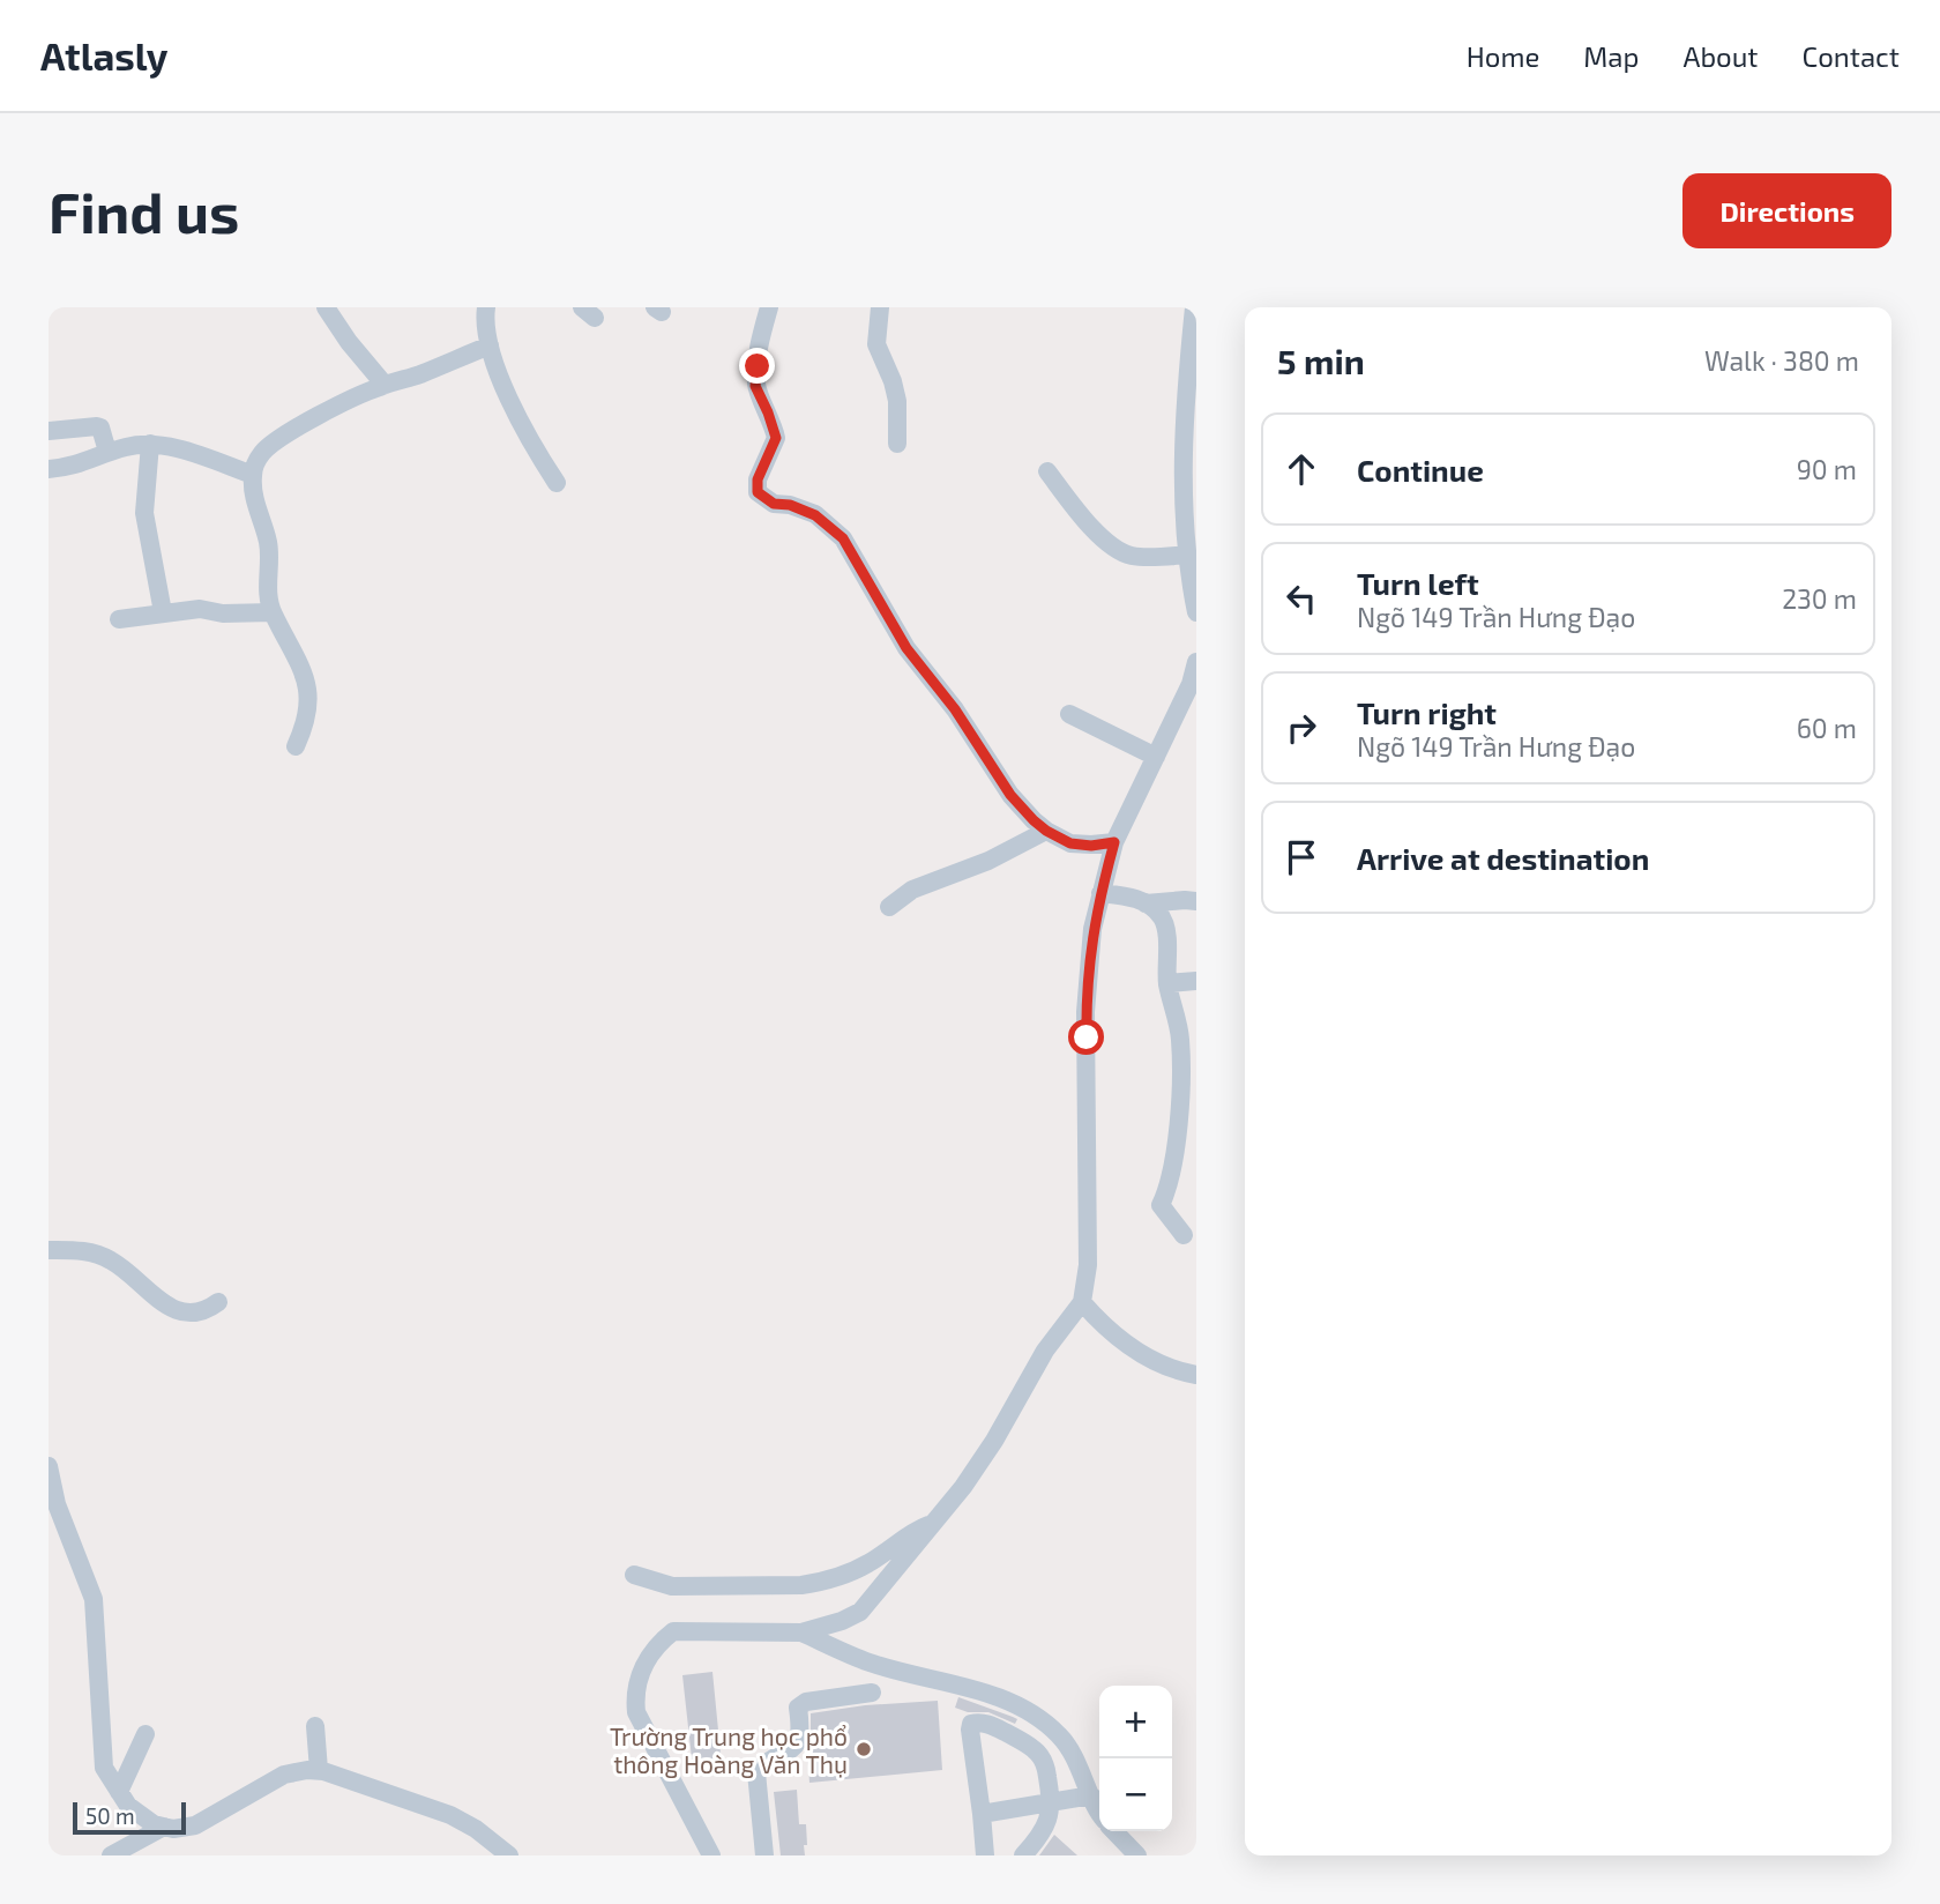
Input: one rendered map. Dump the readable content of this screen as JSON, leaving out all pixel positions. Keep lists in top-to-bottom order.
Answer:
{
  "places": ["Trường Trung học phổ thông Hoàng Văn Thụ"],
  "scale_bar": "50 m",
  "page": {
    "header": "Atlasly",
    "nav": [
      "Home",
      "Map",
      "About",
      "Contact"
    ],
    "buttons": "Directions",
    "title": "Find us",
    "heading": ["5 min", "Walk · 380 m"],
    "list": [
      ["Continue", "90 m"],
      ["Turn left", "Ngõ 149 Trần Hưng Đạo", "230 m"],
      ["Turn right", "Ngõ 149 Trần Hưng Đạo", "60 m"],
      "Arrive at destination"
    ],
    "map_buttons": ["+", "−"],
    "scale": "50 m"
  }
}
